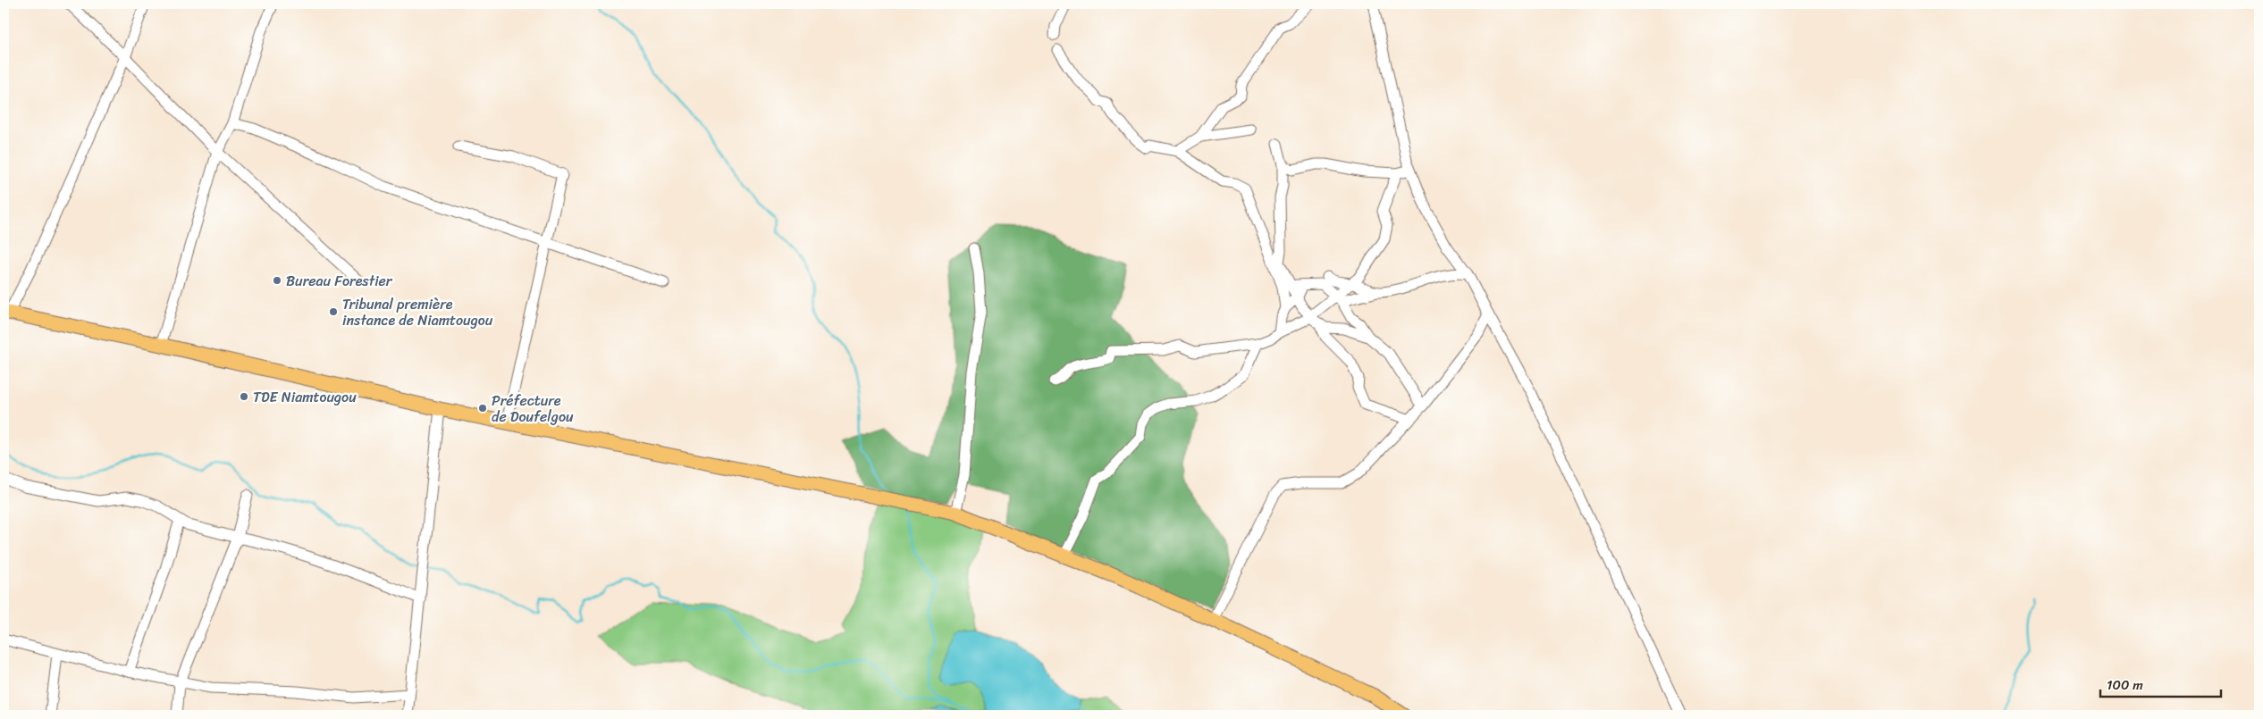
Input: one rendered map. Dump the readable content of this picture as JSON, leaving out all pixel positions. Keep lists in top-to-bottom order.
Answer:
{
  "places": [
    "Bureau Forestier",
    "Tribunal première instance de Niamtougou",
    "TDE Niamtougou",
    "Préfecture de Doufelgou"
  ],
  "scale_bar": "100 m"
}
